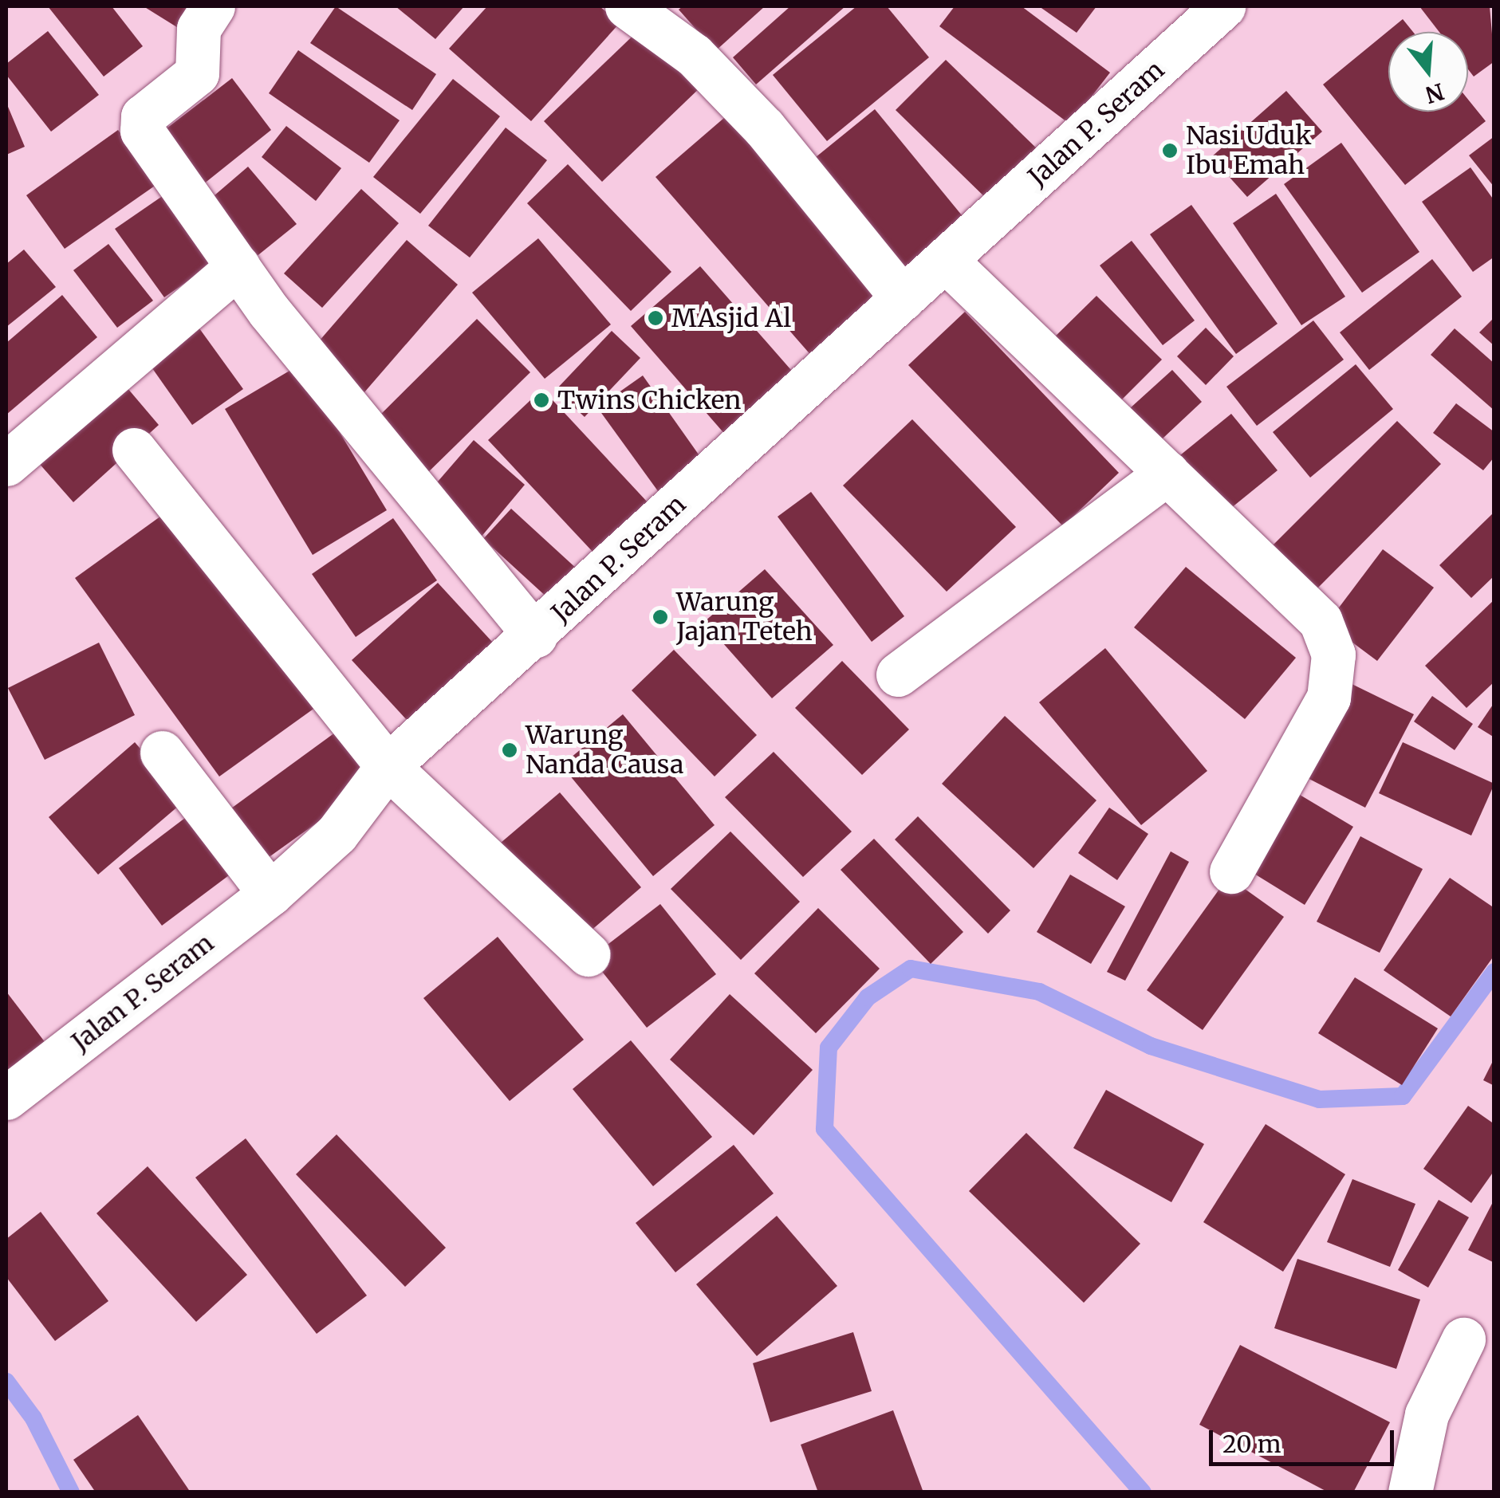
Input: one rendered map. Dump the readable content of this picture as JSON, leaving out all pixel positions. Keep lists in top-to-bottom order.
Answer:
{
  "streets": {
    "street": ["Jalan P. Seram"]
  },
  "places": [
    "Nasi Uduk Ibu Emah",
    "MAsjid Al",
    "Twins Chicken",
    "Warung Jajan Teteh",
    "Warung Nanda Causa"
  ],
  "scale_bar": "20 m",
  "north": "bottom"
}
